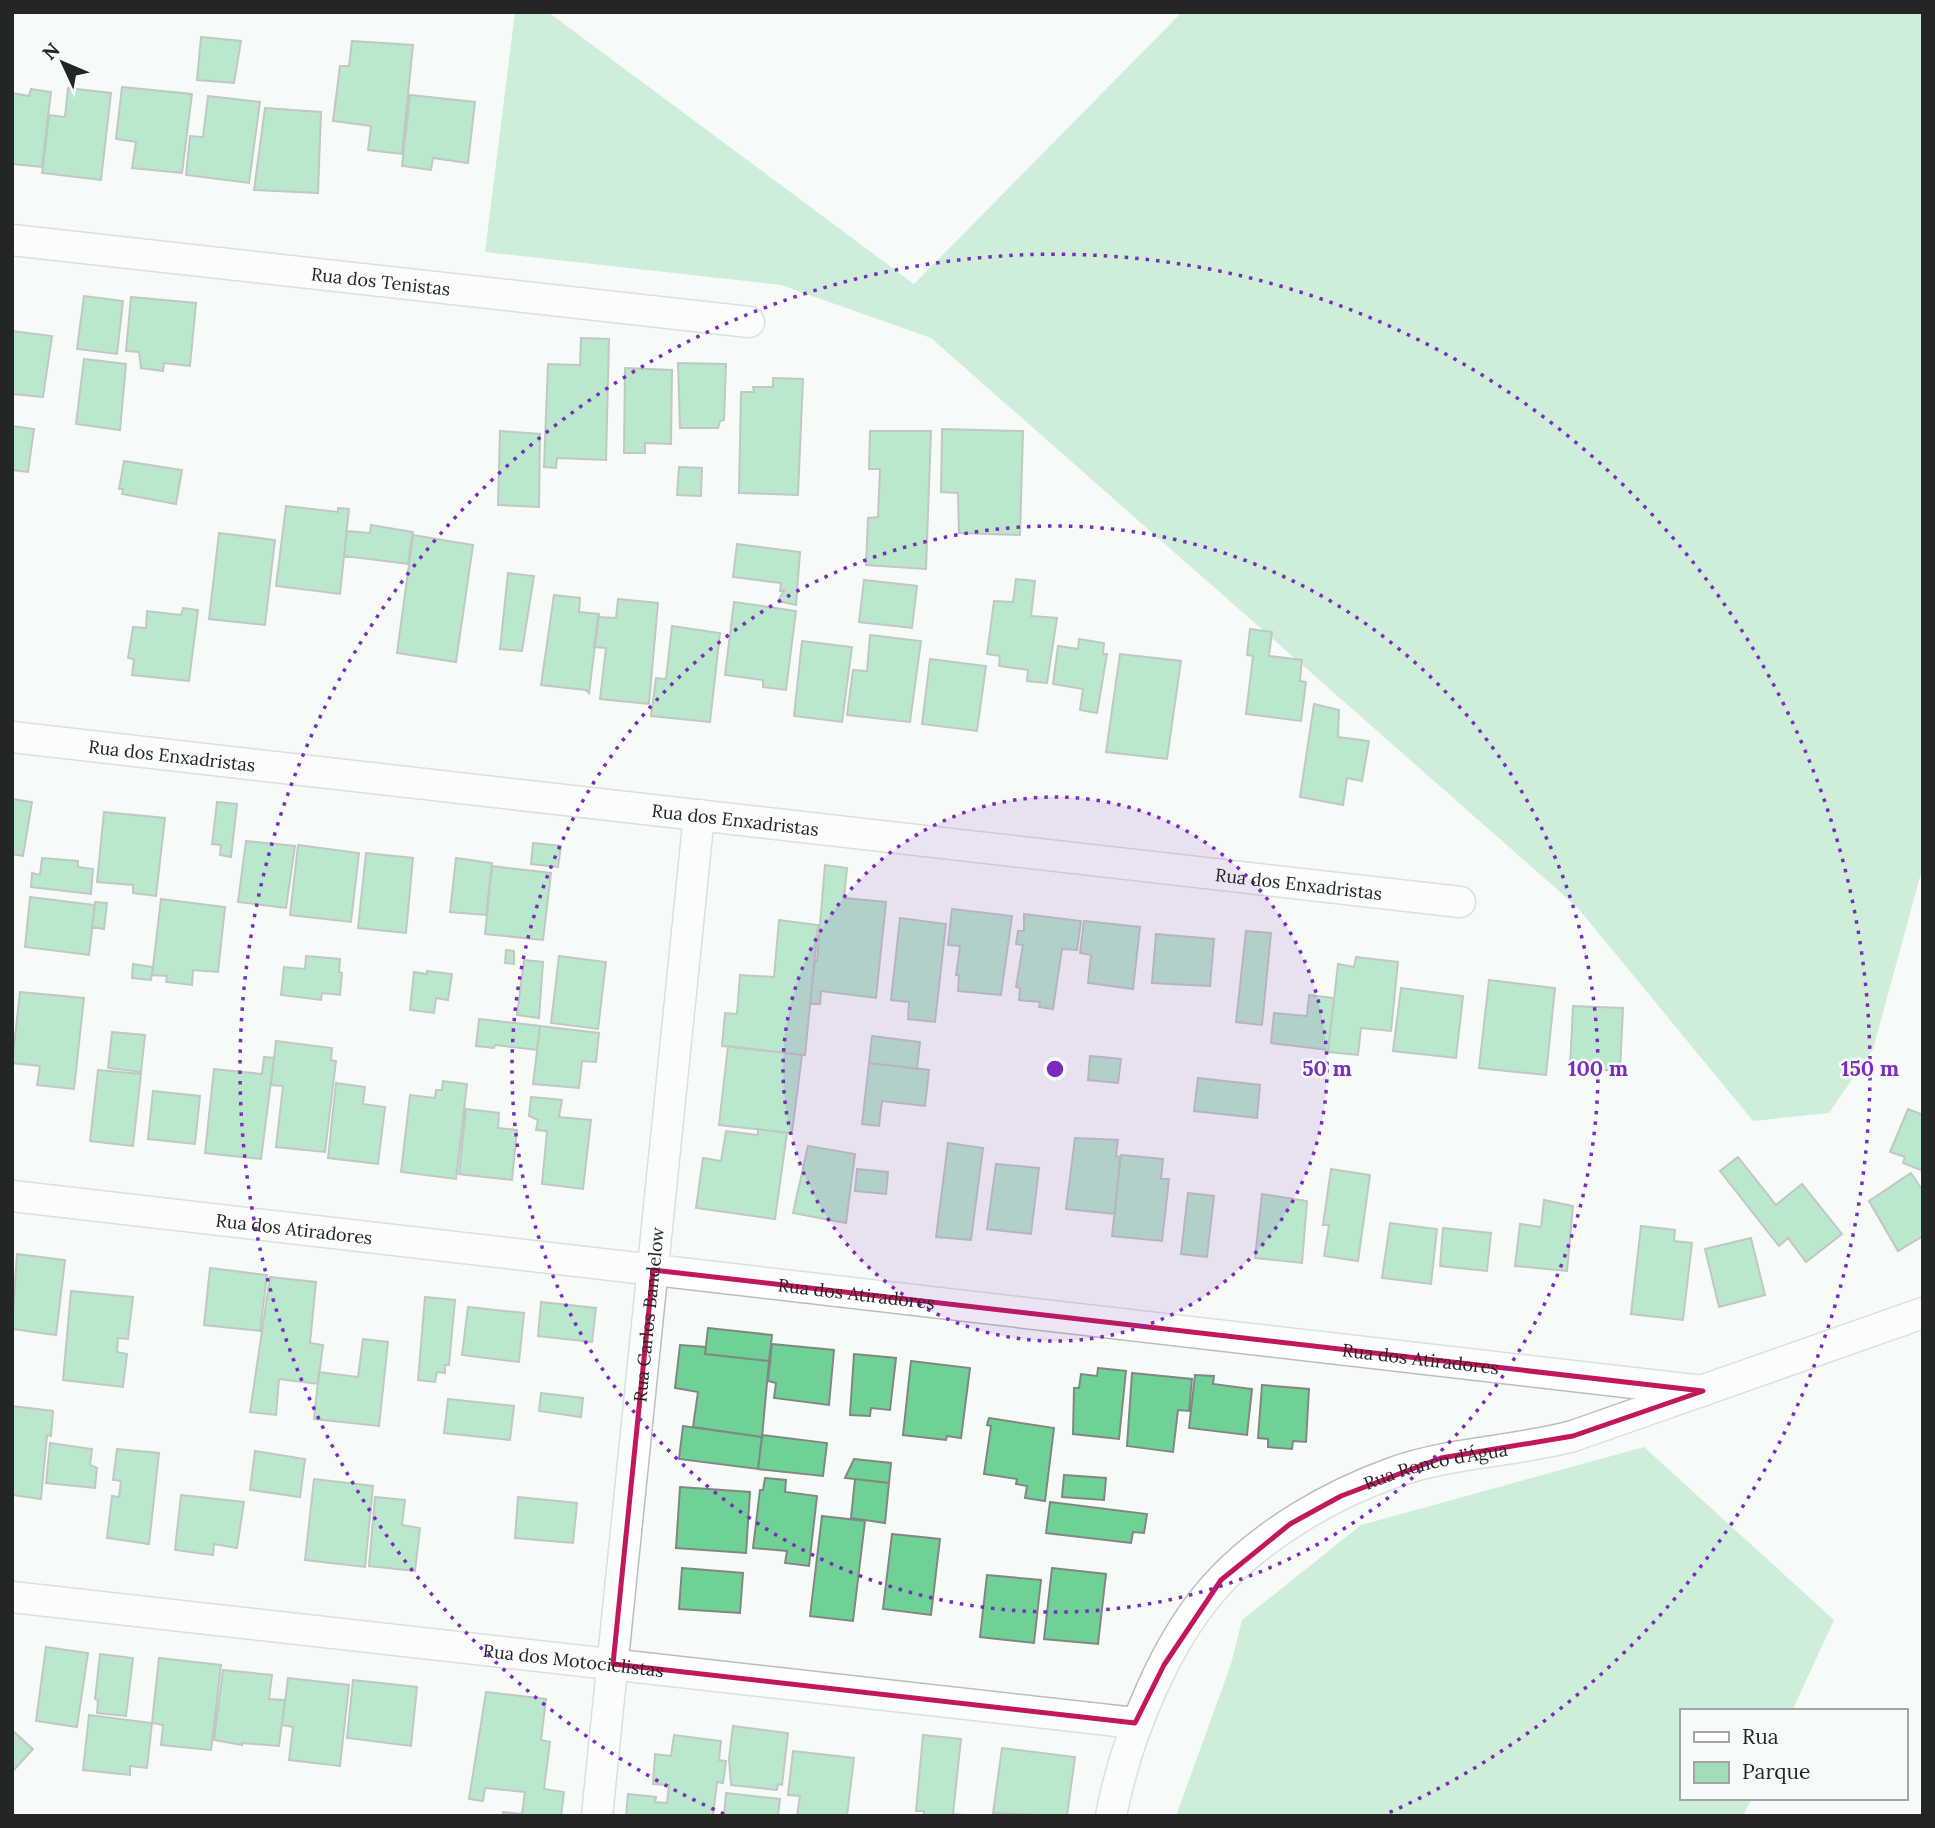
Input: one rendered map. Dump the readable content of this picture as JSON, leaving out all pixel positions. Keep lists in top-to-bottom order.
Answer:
{
  "streets": {
    "street": [
      "Rua dos Tenistas",
      "Rua dos Enxadristas",
      "Rua dos Atiradores",
      "Rua Carlos Bandelow",
      "Rua Ronco d’Água",
      "Rua dos Motociclistas"
    ]
  },
  "crossings": [
    ["Rua dos Enxadristas", "Rua Carlos Bandelow"],
    ["Rua dos Atiradores", "Rua Carlos Bandelow"],
    ["Rua dos Atiradores", "Rua Ronco d’Água"],
    ["Rua Carlos Bandelow", "Rua dos Motociclistas"],
    ["Rua Ronco d’Água", "Rua dos Motociclistas"]
  ],
  "legend": ["Rua", "Parque"],
  "north": "top left",
  "rings": ["50 m", "100 m", "150 m"]
}
